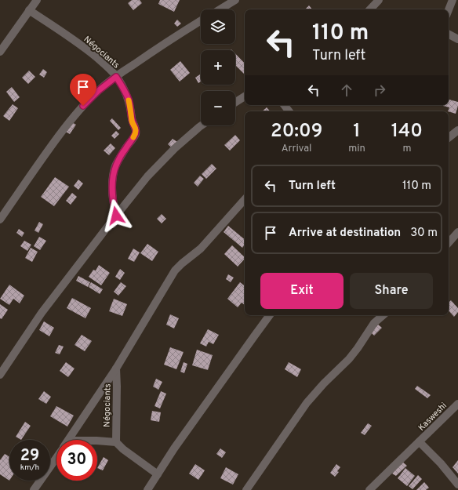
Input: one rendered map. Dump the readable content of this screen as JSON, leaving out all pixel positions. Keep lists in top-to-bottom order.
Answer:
{
  "streets": {
    "street": ["Négociants", "Kasweshi"]
  },
  "page": {
    "map_buttons": ["+", "−"],
    "turn": ["110 m", "Turn left"],
    "eta": [
      "20:09",
      "Arrival",
      "1",
      "min",
      "140",
      "m"
    ],
    "list": [
      {
        "name": "Turn left",
        "value": "110 m"
      },
      {
        "name": "Arrive at destination",
        "value": "30 m"
      }
    ],
    "buttons": ["Exit", "Share"],
    "speed": "29 km/h",
    "limit": "30"
  }
}
